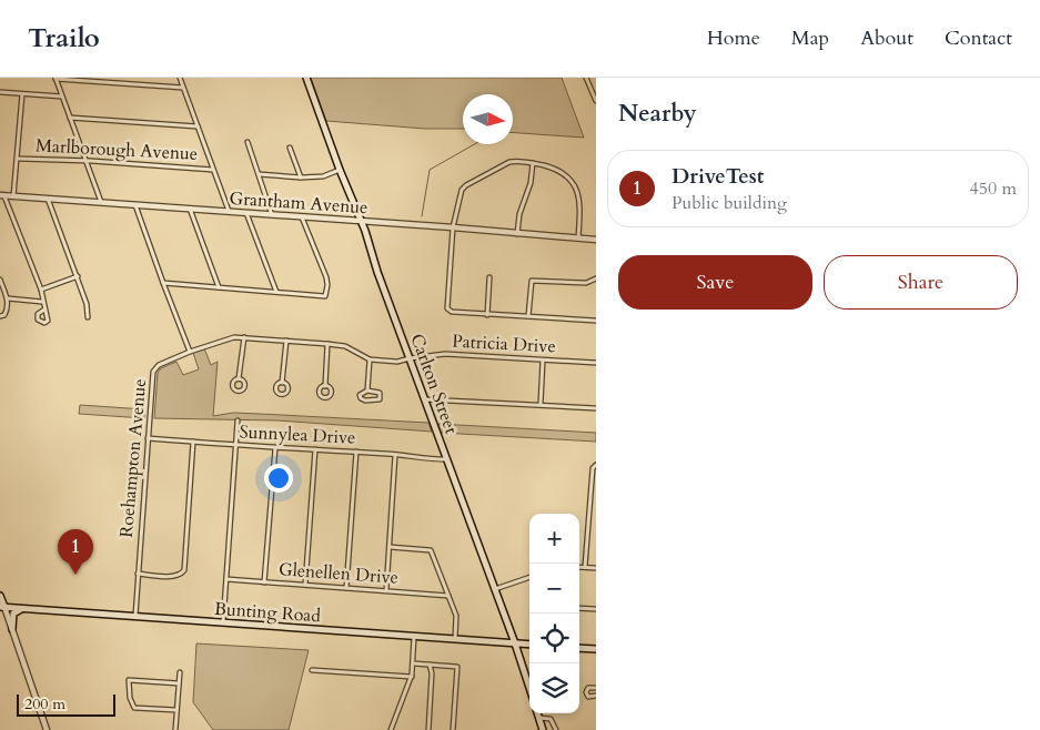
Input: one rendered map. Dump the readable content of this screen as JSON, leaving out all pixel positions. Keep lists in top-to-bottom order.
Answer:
{
  "streets": {
    "main road": ["Carlton Street", "Bunting Road"],
    "street": [
      "Marlborough Avenue",
      "Grantham Avenue",
      "Patricia Drive",
      "Sunnylea Drive",
      "Roehampton Avenue",
      "Glenellen Drive"
    ]
  },
  "crossings": [
    ["Grantham Avenue", "Carlton Street"],
    ["Patricia Drive", "Carlton Street"],
    ["Patricia Drive", "Roehampton Avenue"],
    ["Carlton Street", "Sunnylea Drive"],
    ["Carlton Street", "Roehampton Avenue"],
    ["Carlton Street", "Bunting Road"],
    ["Sunnylea Drive", "Roehampton Avenue"],
    ["Roehampton Avenue", "Bunting Road"]
  ],
  "scale_bar": "200 m",
  "north": "right",
  "page": {
    "header": "Trailo",
    "nav": [
      "Home",
      "Map",
      "About",
      "Contact"
    ],
    "heading": "Nearby",
    "list": [
      {
        "mark": "1",
        "name": "DriveTest",
        "note": "Public building",
        "value": "450 m"
      }
    ],
    "buttons": ["Save", "Share"],
    "map_buttons": ["+", "−"],
    "pins": "1",
    "scale": "200 m"
  }
}
